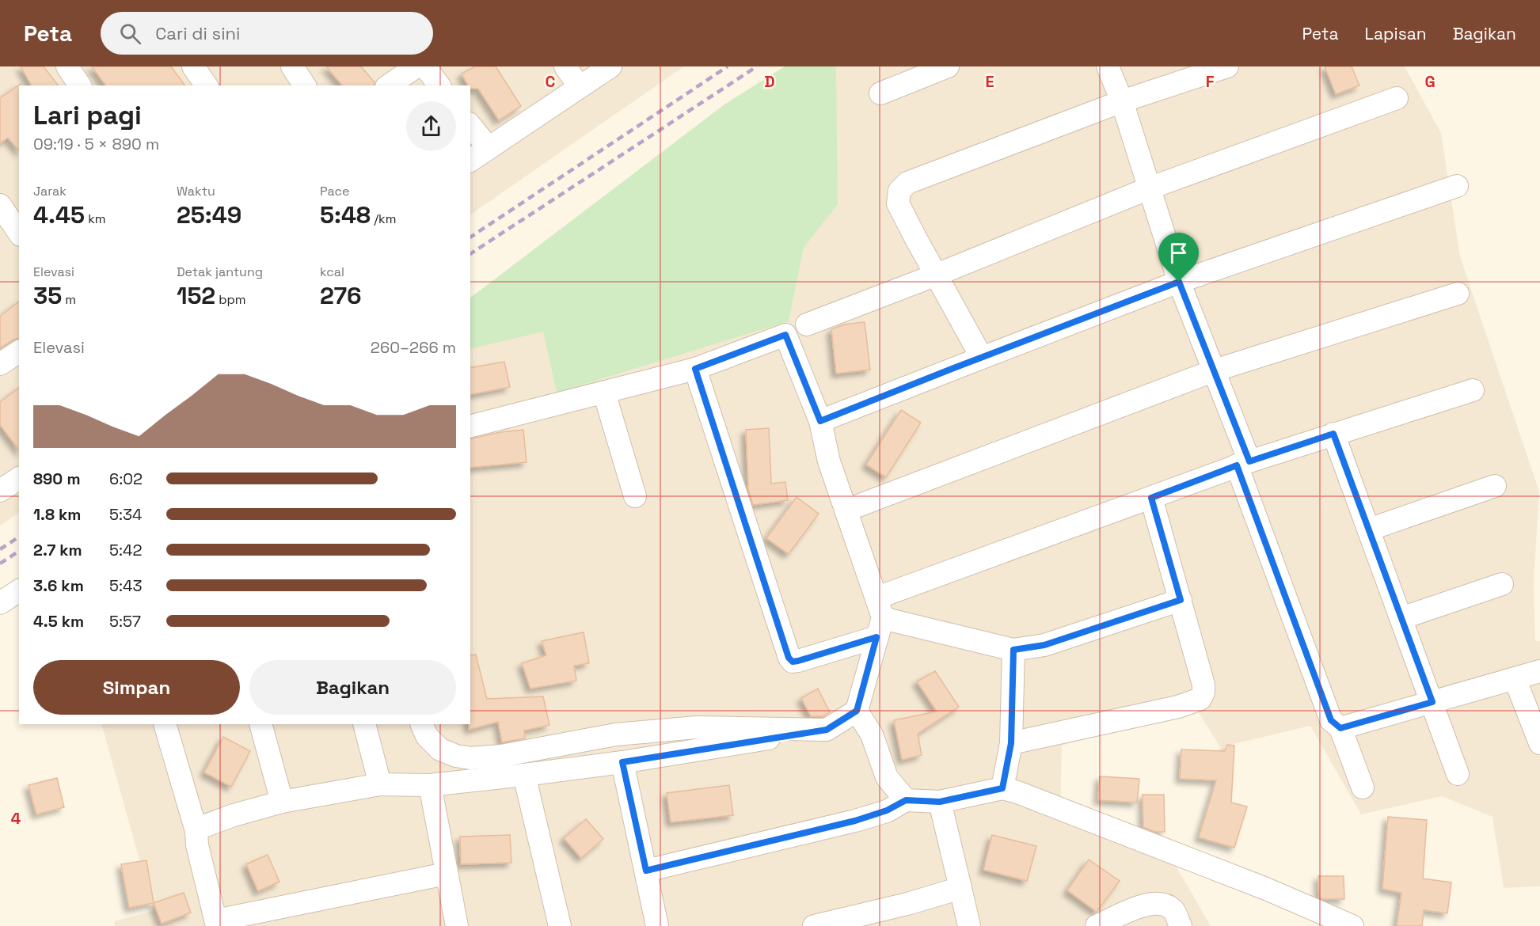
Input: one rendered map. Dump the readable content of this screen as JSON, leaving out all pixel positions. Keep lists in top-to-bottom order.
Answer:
{
  "page": {
    "header": "Peta",
    "search": "Cari di sini",
    "nav": ["Peta", "Lapisan", "Bagikan"],
    "heading": ["Lari pagi", "09:19 · 5 × 890 m"],
    "stats": [
      ["Jarak", "4.45 km"],
      ["Waktu", "25:49"],
      ["Pace", "5:48 /km"],
      ["Elevasi", "35 m"],
      ["Detak jantung", "152 bpm"],
      ["kcal", "276"]
    ],
    "chart": ["Elevasi", "260–266 m"],
    "list": [
      {
        "name": "890 m",
        "note": "6:02"
      },
      {
        "name": "1.8 km",
        "note": "5:34"
      },
      {
        "name": "2.7 km",
        "note": "5:42"
      },
      {
        "name": "3.6 km",
        "note": "5:43"
      },
      {
        "name": "4.5 km",
        "note": "5:57"
      }
    ],
    "buttons": ["Simpan", "Bagikan"]
  },
  "grid": {
    "columns": [
      "C",
      "D",
      "E",
      "F",
      "G"
    ],
    "rows": ["4"]
  }
}
